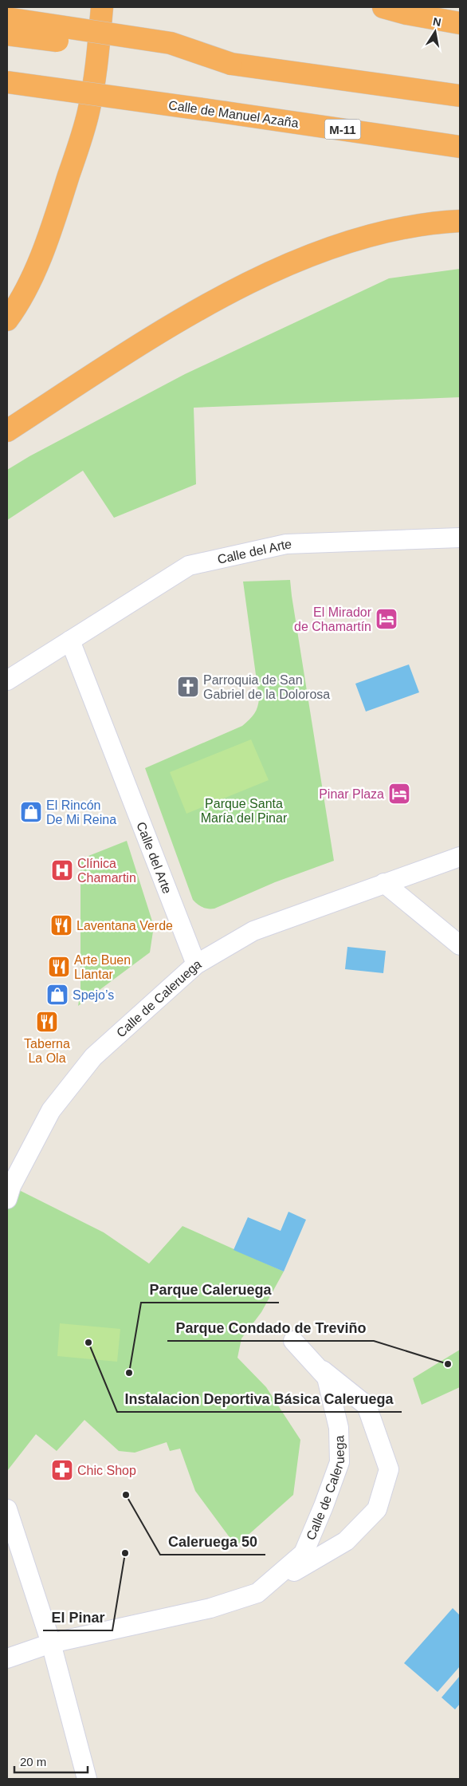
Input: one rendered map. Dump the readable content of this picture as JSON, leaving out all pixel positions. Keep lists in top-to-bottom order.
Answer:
{
  "streets": {
    "highway": ["Calle de Manuel Azaña", "M-11"],
    "street": ["Calle del Arte", "Calle de Caleruega"]
  },
  "crossings": [
    ["Calle del Arte", "Calle de Caleruega"]
  ],
  "parks": ["Parque Santa María del Pinar"],
  "places": {
    "hotel": ["El Mirador de Chamartín", "Pinar Plaza"],
    "church": ["Parroquia de San Gabriel de la Dolorosa"],
    "shop": ["El Rincón De Mi Reina", "Spejo’s"],
    "hospital": ["Clínica Chamartin"],
    "restaurant": ["Laventana Verde", "Arte Buen Llantar", "Taberna La Ola"],
    "other": [
      "Instalacion Deportiva Básica Caleruega",
      "Parque Condado de Treviño",
      "Parque Caleruega",
      "Caleruega 50",
      "El Pinar"
    ],
    "pharmacy": ["Chic Shop"]
  },
  "scale_bar": "20 m",
  "north": "top"
}
